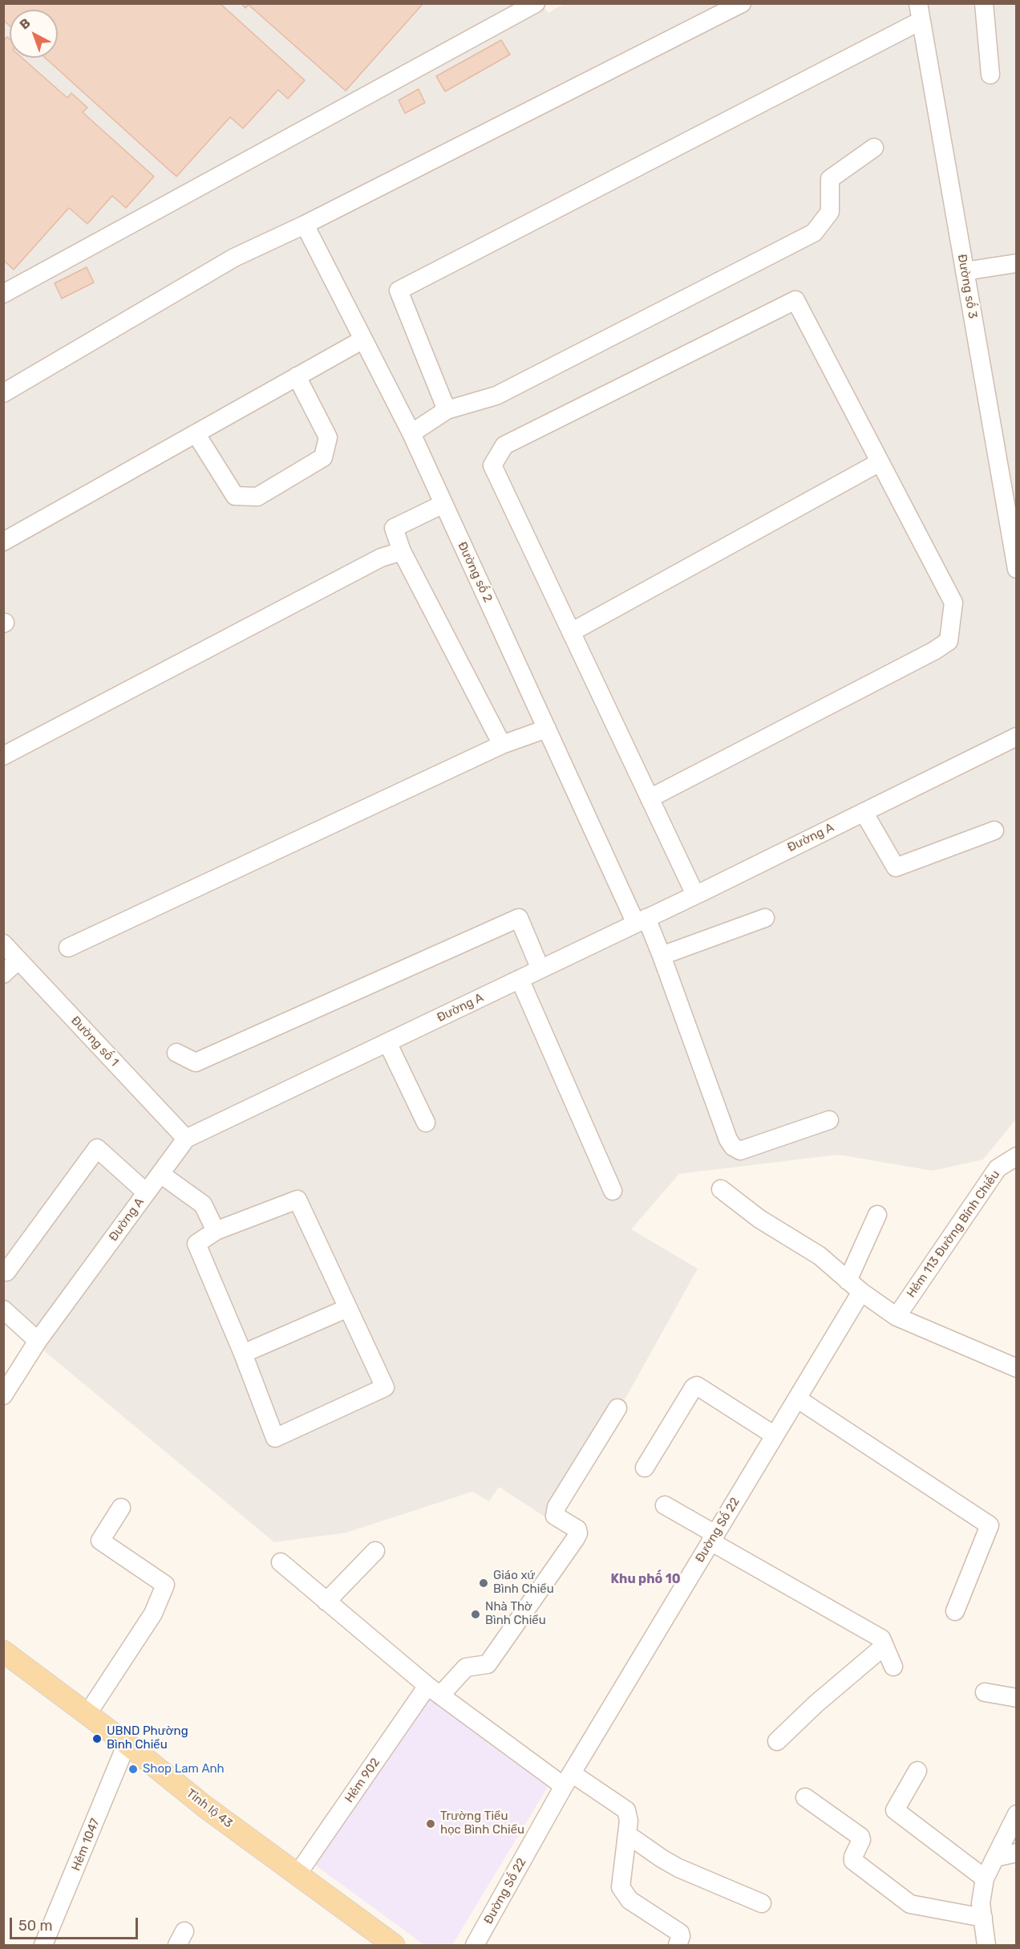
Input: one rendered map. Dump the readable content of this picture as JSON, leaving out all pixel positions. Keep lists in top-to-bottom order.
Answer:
{
  "streets": {
    "main road": ["Tỉnh lộ 43"],
    "street": [
      "Đường số 3",
      "Đường số 2",
      "Đường A",
      "Đường số 1",
      "Hẻm 113 Đường Bính Chiếu",
      "Đường Số 22",
      "Hẻm 902",
      "Hẻm 1047"
    ]
  },
  "crossings": [
    ["Đường số 2", "Đường A"],
    ["Đường A", "Đường số 1"],
    ["Hẻm 902", "Tỉnh lộ 43"],
    ["Tỉnh lộ 43", "Hẻm 1047"]
  ],
  "districts": ["Khu phố 10"],
  "places": [
    "Giáo xứ Bình Chiểu",
    "Nhà Thờ Bình Chiểu",
    "UBND Phường Bình Chiểu",
    "Shop Lam Anh",
    "Trường Tiểu học Bình Chiểu"
  ],
  "scale_bar": "50 m",
  "north": "top left"
}
